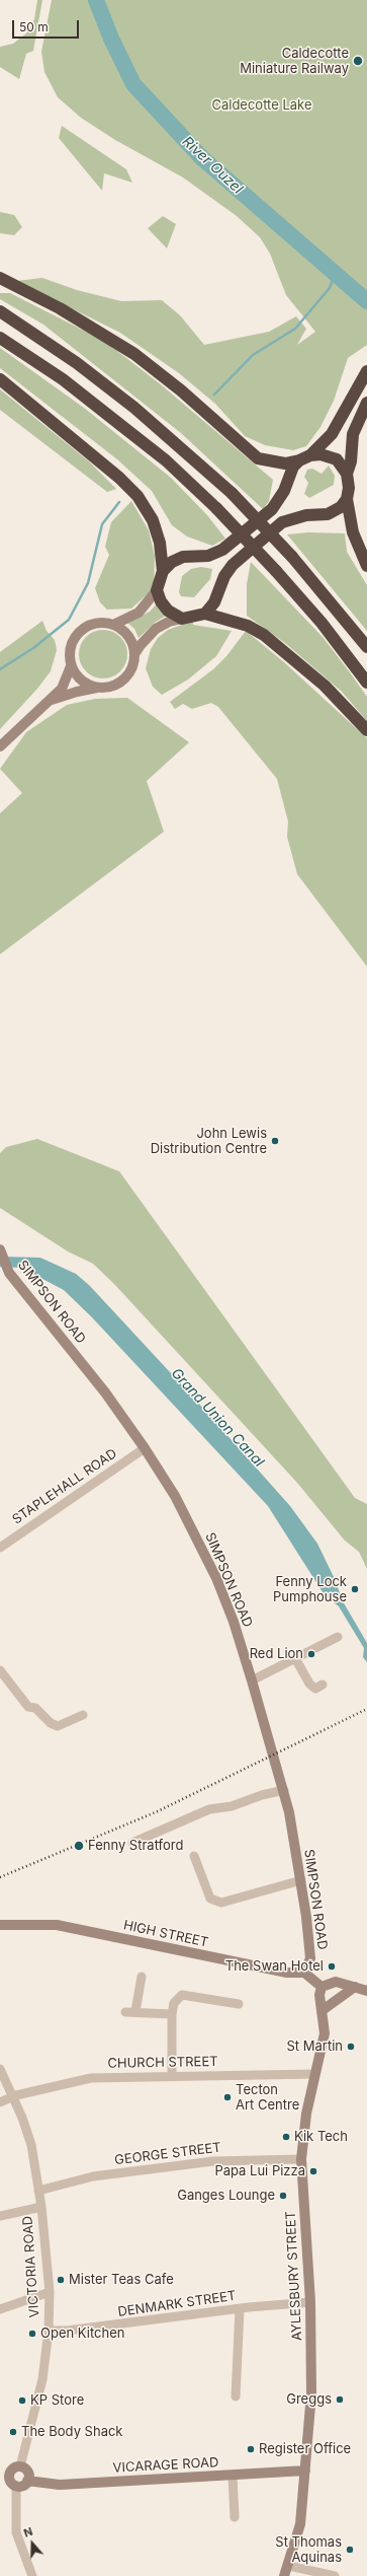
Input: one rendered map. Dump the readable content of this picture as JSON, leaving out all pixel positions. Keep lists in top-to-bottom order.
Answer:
{
  "streets": {
    "street": [
      "SIMPSON ROAD",
      "STAPLEHALL ROAD",
      "HIGH STREET",
      "CHURCH STREET",
      "GEORGE STREET",
      "VICTORIA ROAD",
      "AYLESBURY STREET",
      "DENMARK STREET",
      "VICARAGE ROAD"
    ]
  },
  "crossings": [
    ["SIMPSON ROAD", "STAPLEHALL ROAD"],
    ["SIMPSON ROAD", "HIGH STREET"],
    ["CHURCH STREET", "VICTORIA ROAD"],
    ["CHURCH STREET", "AYLESBURY STREET"],
    ["GEORGE STREET", "VICTORIA ROAD"],
    ["GEORGE STREET", "AYLESBURY STREET"],
    ["VICTORIA ROAD", "DENMARK STREET"],
    ["VICTORIA ROAD", "VICARAGE ROAD"],
    ["AYLESBURY STREET", "DENMARK STREET"],
    ["AYLESBURY STREET", "VICARAGE ROAD"]
  ],
  "water": ["River Ouzel", "Grand Union Canal"],
  "parks": ["Caldecotte Lake"],
  "places": [
    "Caldecotte Miniature Railway",
    "John Lewis Distribution Centre",
    "Fenny Lock Pumphouse",
    "Red Lion",
    "Fenny Stratford",
    "The Swan Hotel",
    "St Martin",
    "Tecton Art Centre",
    "Kik Tech",
    "Papa Lui Pizza",
    "Ganges Lounge",
    "Mister Teas Cafe",
    "Open Kitchen",
    "Greggs",
    "KP Store",
    "The Body Shack",
    "Register Office",
    "St Thomas Aquinas"
  ],
  "scale_bar": "50 m",
  "north": "top"
}
